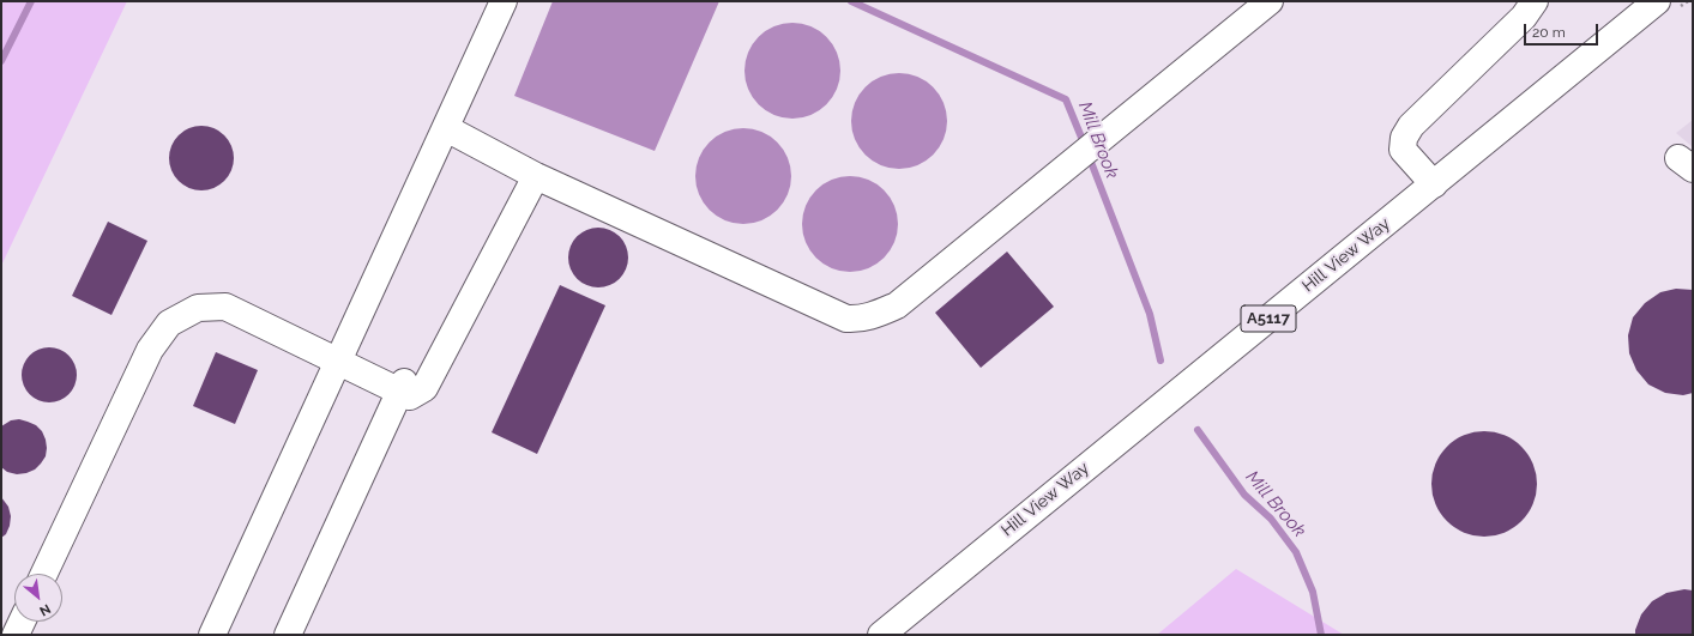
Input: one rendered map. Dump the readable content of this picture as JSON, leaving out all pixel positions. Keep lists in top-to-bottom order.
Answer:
{
  "streets": {
    "main road": ["Hill View Way", "A5117"]
  },
  "water": ["Mill Brook"],
  "scale_bar": "20 m",
  "north": "bottom right"
}
